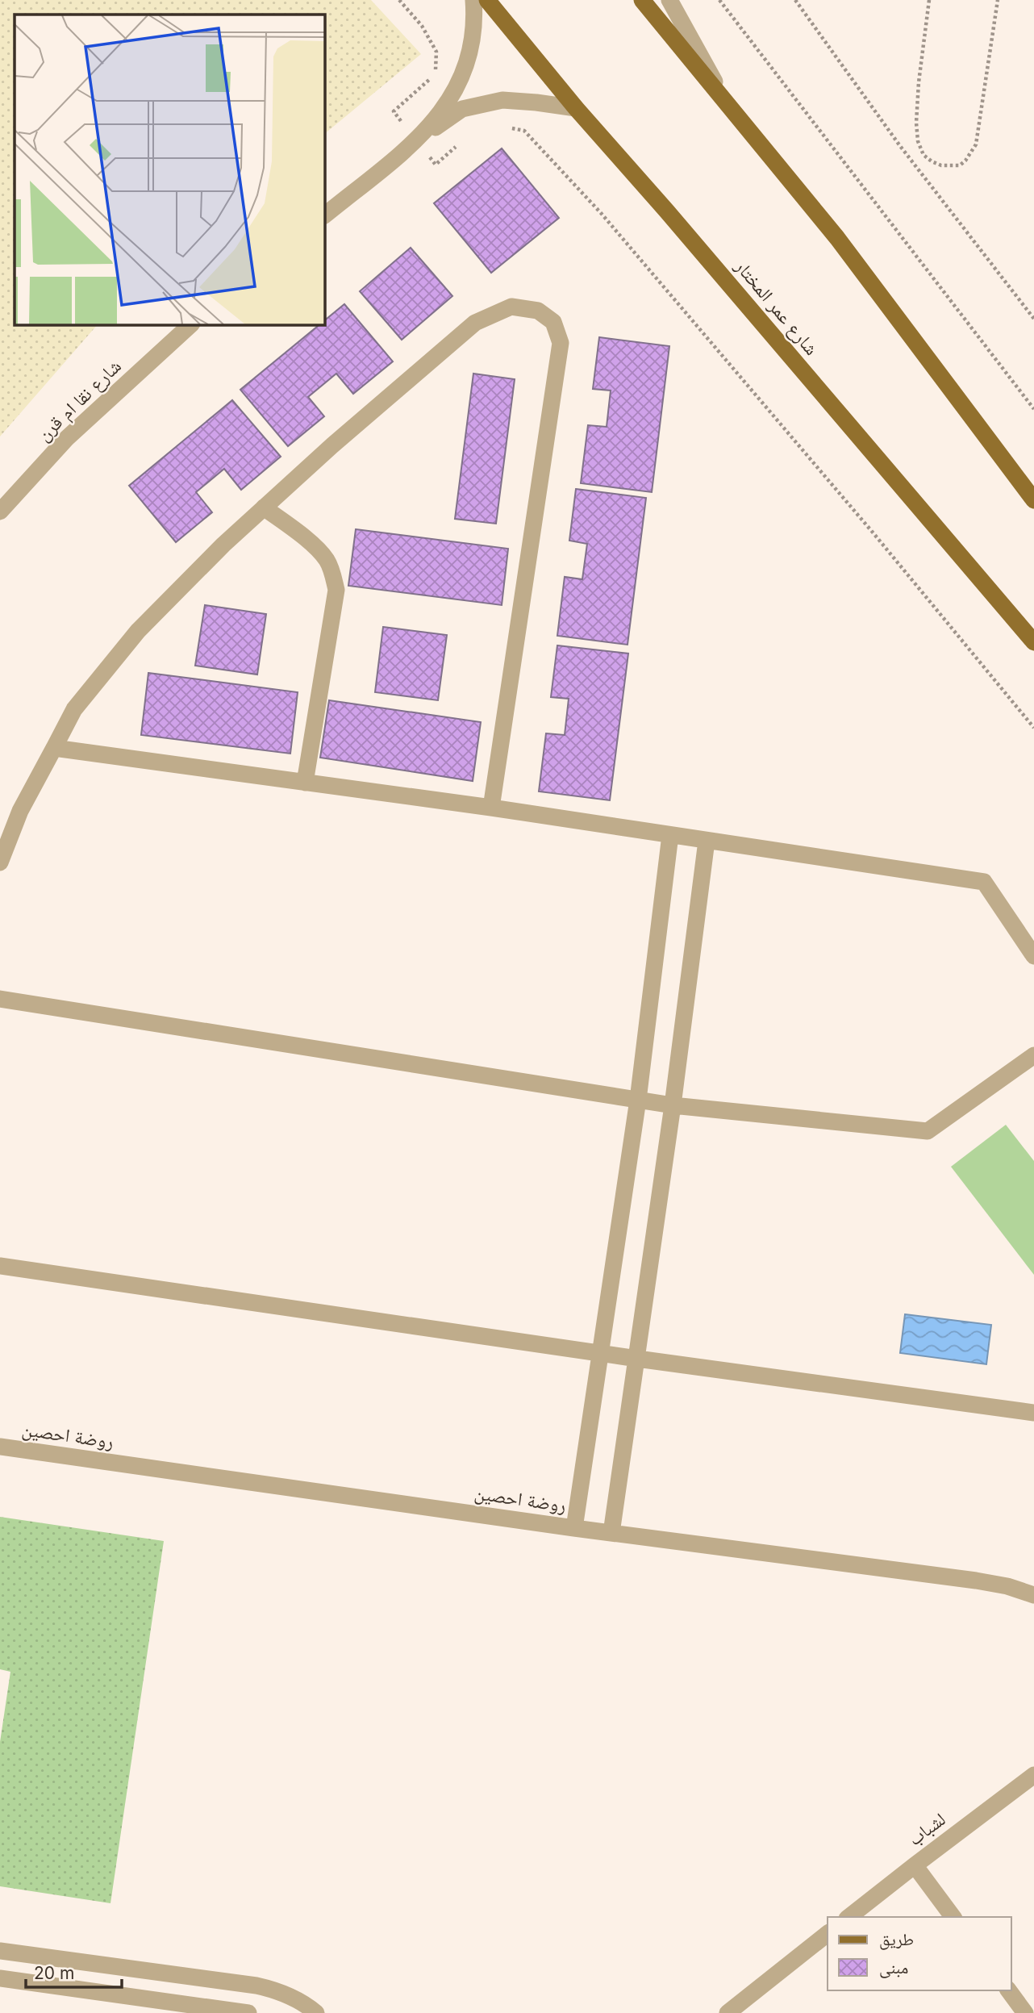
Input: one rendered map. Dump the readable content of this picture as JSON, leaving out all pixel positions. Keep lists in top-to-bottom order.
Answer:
{
  "streets": {
    "main road": ["شارع عمر المختار"],
    "street": ["شارع نقا ام قرن", "روضة احصين", "لشباب"]
  },
  "legend": ["طريق", "مبنى"],
  "scale_bar": "20 m"
}
